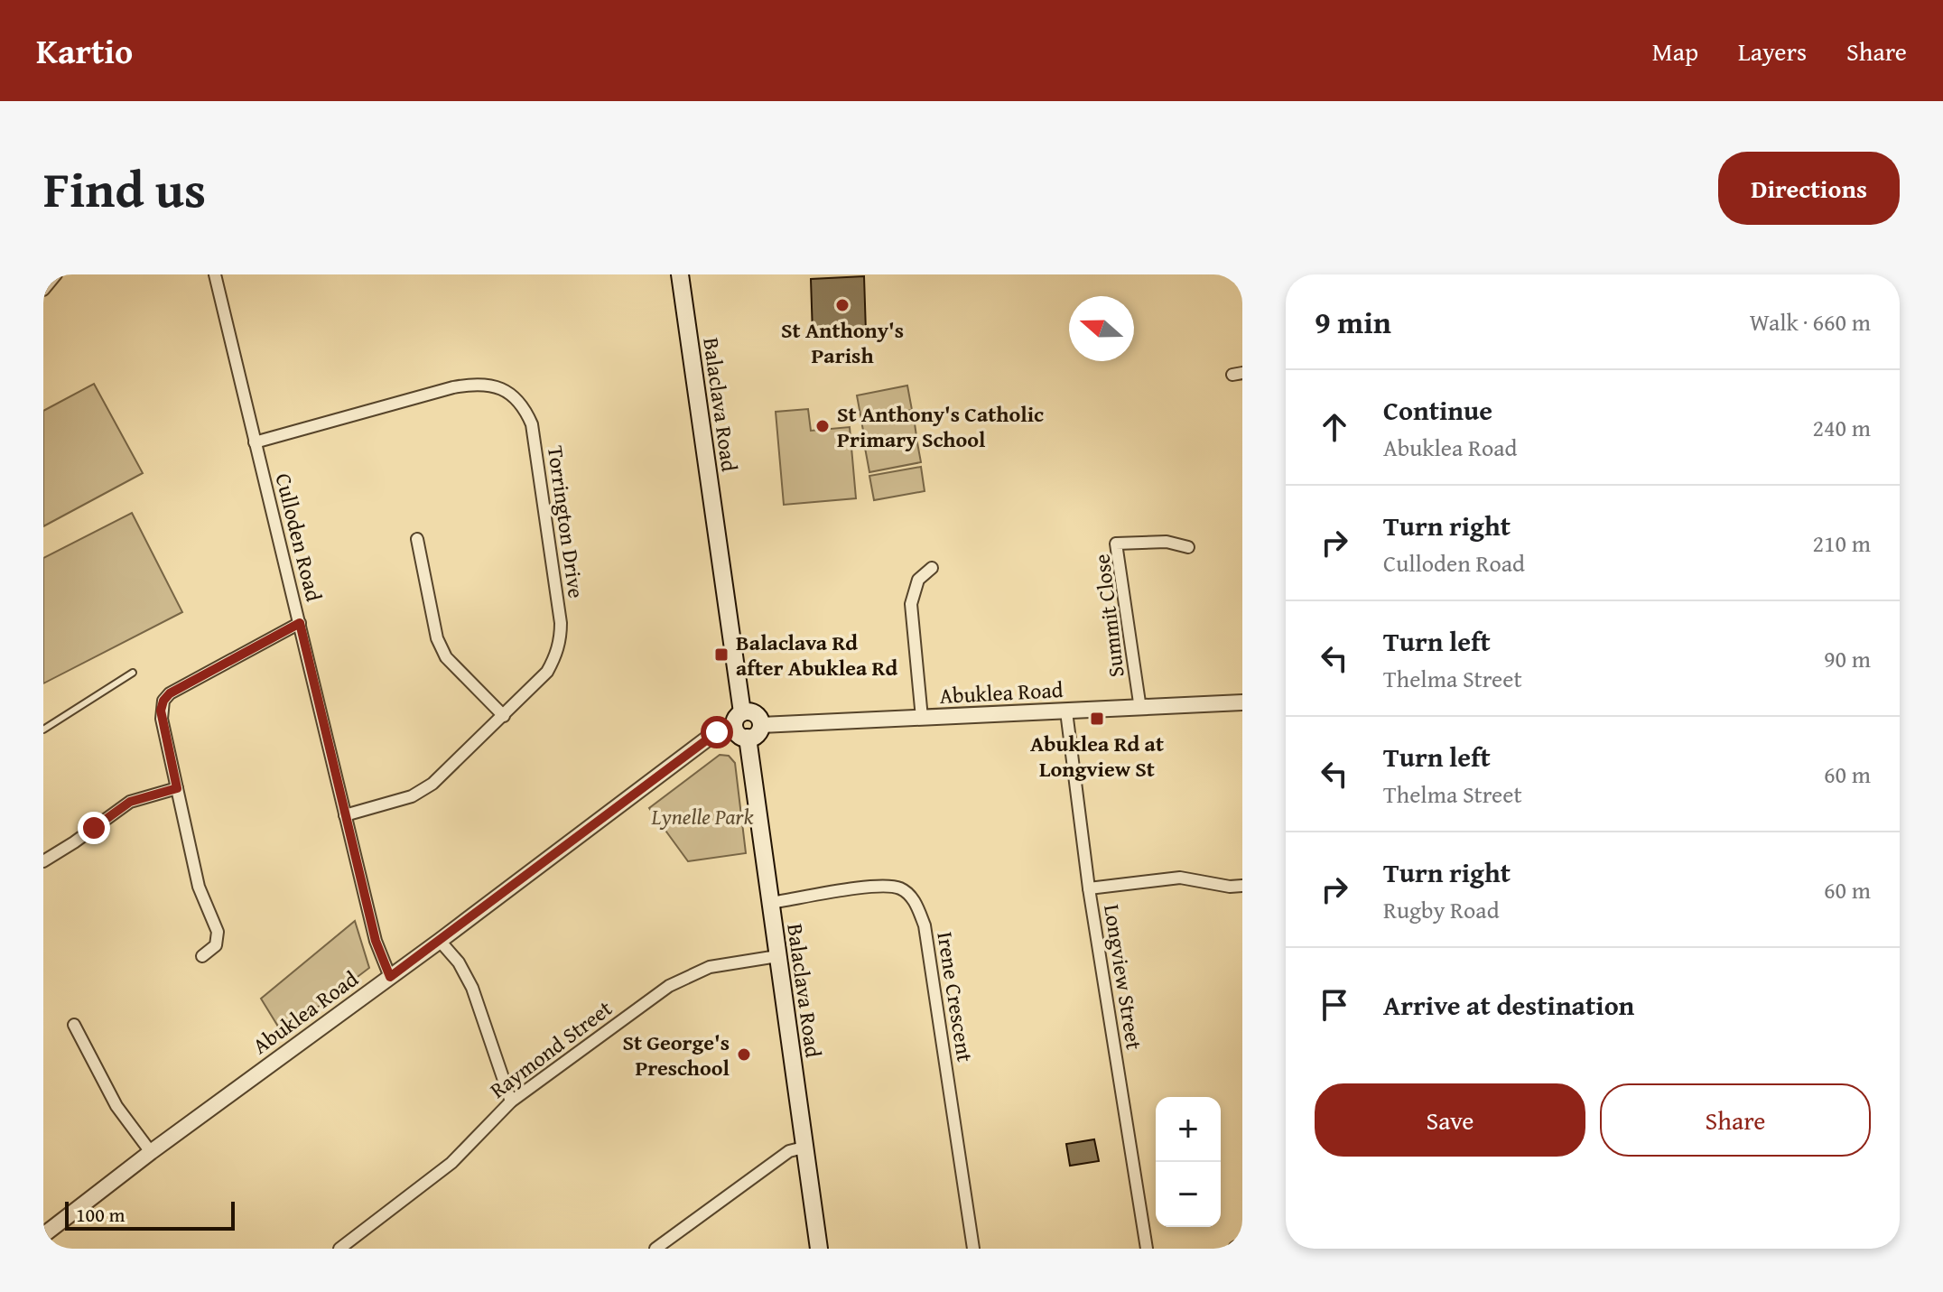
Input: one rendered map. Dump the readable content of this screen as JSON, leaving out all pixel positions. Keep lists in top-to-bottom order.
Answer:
{
  "streets": {
    "main road": ["Balaclava Road"],
    "street": [
      "Torrington Drive",
      "Culloden Road",
      "Summit Close",
      "Abuklea Road",
      "Longview Street",
      "Irene Crescent",
      "Raymond Street"
    ]
  },
  "crossings": [
    ["Balaclava Road", "Abuklea Road"],
    ["Balaclava Road", "Irene Crescent"],
    ["Balaclava Road", "Raymond Street"],
    ["Torrington Drive", "Culloden Road"],
    ["Culloden Road", "Abuklea Road"],
    ["Summit Close", "Abuklea Road"],
    ["Abuklea Road", "Longview Street"]
  ],
  "parks": ["Lynelle Park"],
  "places": {
    "other": ["St Anthony's Parish", "St Anthony's Catholic Primary School", "St George's Preschool"],
    "transit": ["Balaclava Rd after Abuklea Rd", "Abuklea Rd at Longview St"]
  },
  "scale_bar": "100 m",
  "north": "left",
  "page": {
    "header": "Kartio",
    "nav": ["Map", "Layers", "Share"],
    "title": "Find us",
    "buttons": [
      "Directions",
      ["Save", "Share"]
    ],
    "heading": ["9 min", "Walk · 660 m"],
    "list": [
      ["Continue", "Abuklea Road", "240 m"],
      ["Turn right", "Culloden Road", "210 m"],
      ["Turn left", "Thelma Street", "90 m"],
      ["Turn left", "Thelma Street", "60 m"],
      ["Turn right", "Rugby Road", "60 m"],
      "Arrive at destination"
    ],
    "map_buttons": ["+", "−"],
    "scale": "100 m"
  }
}
